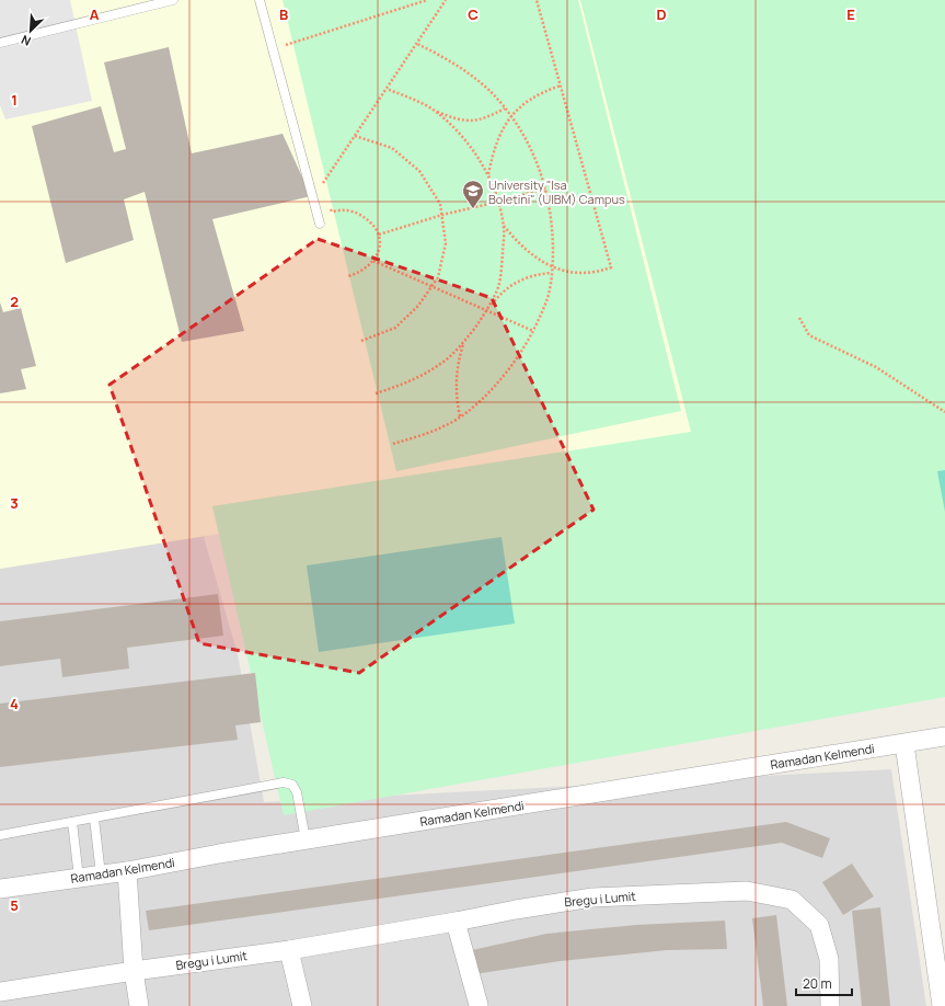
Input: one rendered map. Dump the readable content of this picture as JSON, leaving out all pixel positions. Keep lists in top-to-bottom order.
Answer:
{
  "streets": {
    "street": ["Ramadan Kelmendi", "Bregu i Lumit"]
  },
  "places": {
    "school or university": ["University \"Isa Boletini\" (UIBM) Campus"]
  },
  "scale_bar": "20 m",
  "north": "bottom left",
  "grid": {
    "columns": [
      "A",
      "B",
      "C",
      "D",
      "E"
    ],
    "rows": [
      "1",
      "2",
      "3",
      "4",
      "5"
    ]
  }
}
